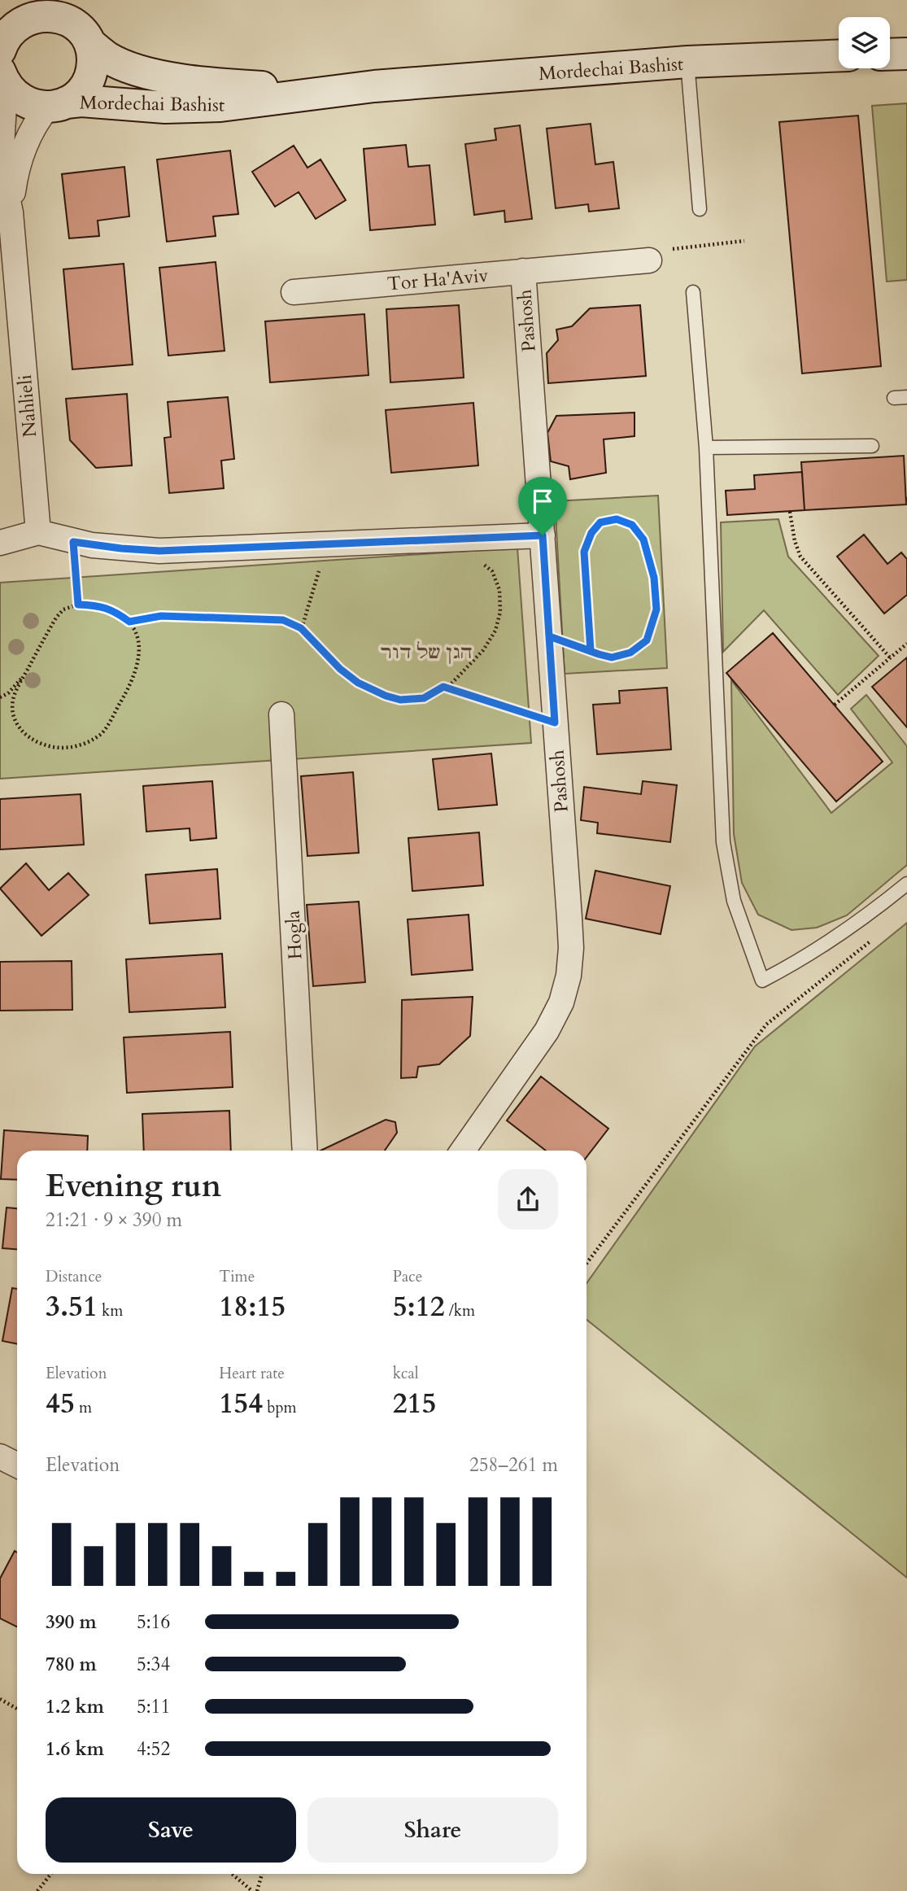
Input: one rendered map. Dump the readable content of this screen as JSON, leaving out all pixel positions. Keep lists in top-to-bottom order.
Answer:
{
  "streets": {
    "street": [
      "Mordechai Bashist",
      "Tor Ha'Aviv",
      "Pashosh",
      "Nahlieli",
      "Hogla"
    ]
  },
  "crossings": [
    ["Mordechai Bashist", "Nahlieli"],
    ["Tor Ha'Aviv", "Pashosh"]
  ],
  "parks": ["הגן של דור"],
  "page": {
    "heading": ["Evening run", "21:21 · 9 × 390 m"],
    "stats": [
      ["Distance", "3.51 km"],
      ["Time", "18:15"],
      ["Pace", "5:12 /km"],
      ["Elevation", "45 m"],
      ["Heart rate", "154 bpm"],
      ["kcal", "215"]
    ],
    "chart": ["Elevation", "258–261 m"],
    "list": [
      {
        "name": "390 m",
        "note": "5:16"
      },
      {
        "name": "780 m",
        "note": "5:34"
      },
      {
        "name": "1.2 km",
        "note": "5:11"
      },
      {
        "name": "1.6 km",
        "note": "4:52"
      }
    ],
    "buttons": ["Save", "Share"]
  }
}
